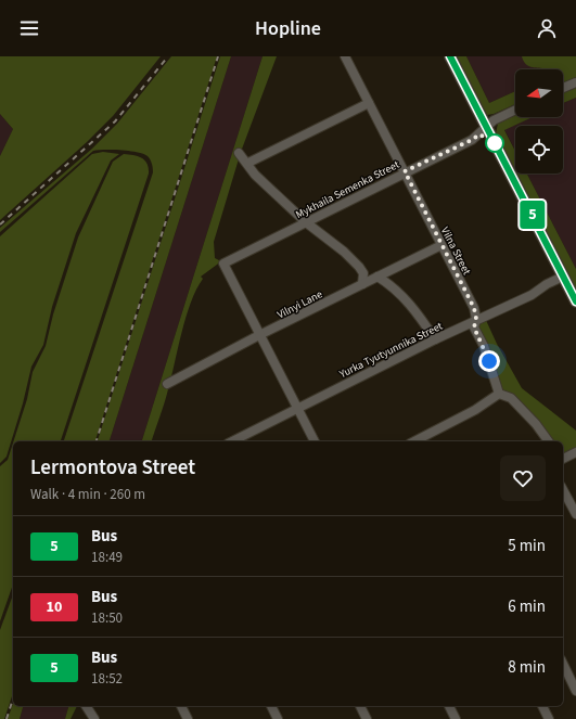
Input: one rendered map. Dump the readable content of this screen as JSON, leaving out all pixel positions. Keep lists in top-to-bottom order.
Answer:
{
  "streets": {
    "street": [
      "Mykhaila Semenka Street",
      "Vilna Street",
      "Vilnyi Lane",
      "Yurka Tyutyunnika Street"
    ]
  },
  "crossings": [
    ["Mykhaila Semenka Street", "Vilna Street"],
    ["Mykhaila Semenka Street", "Vilnyi Lane"],
    ["Vilna Street", "Vilnyi Lane"],
    ["Vilna Street", "Yurka Tyutyunnika Street"]
  ],
  "lines": ["bus line 5"],
  "north": "left",
  "page": {
    "header": "Hopline",
    "on_map": "5",
    "heading": ["Lermontova Street", "Walk · 4 min · 260 m"],
    "list": [
      {
        "mark": "5",
        "name": "Bus",
        "note": "18:49",
        "value": "5 min"
      },
      {
        "mark": "10",
        "name": "Bus",
        "note": "18:50",
        "value": "6 min"
      },
      {
        "mark": "5",
        "name": "Bus",
        "note": "18:52",
        "value": "8 min"
      }
    ]
  }
}
